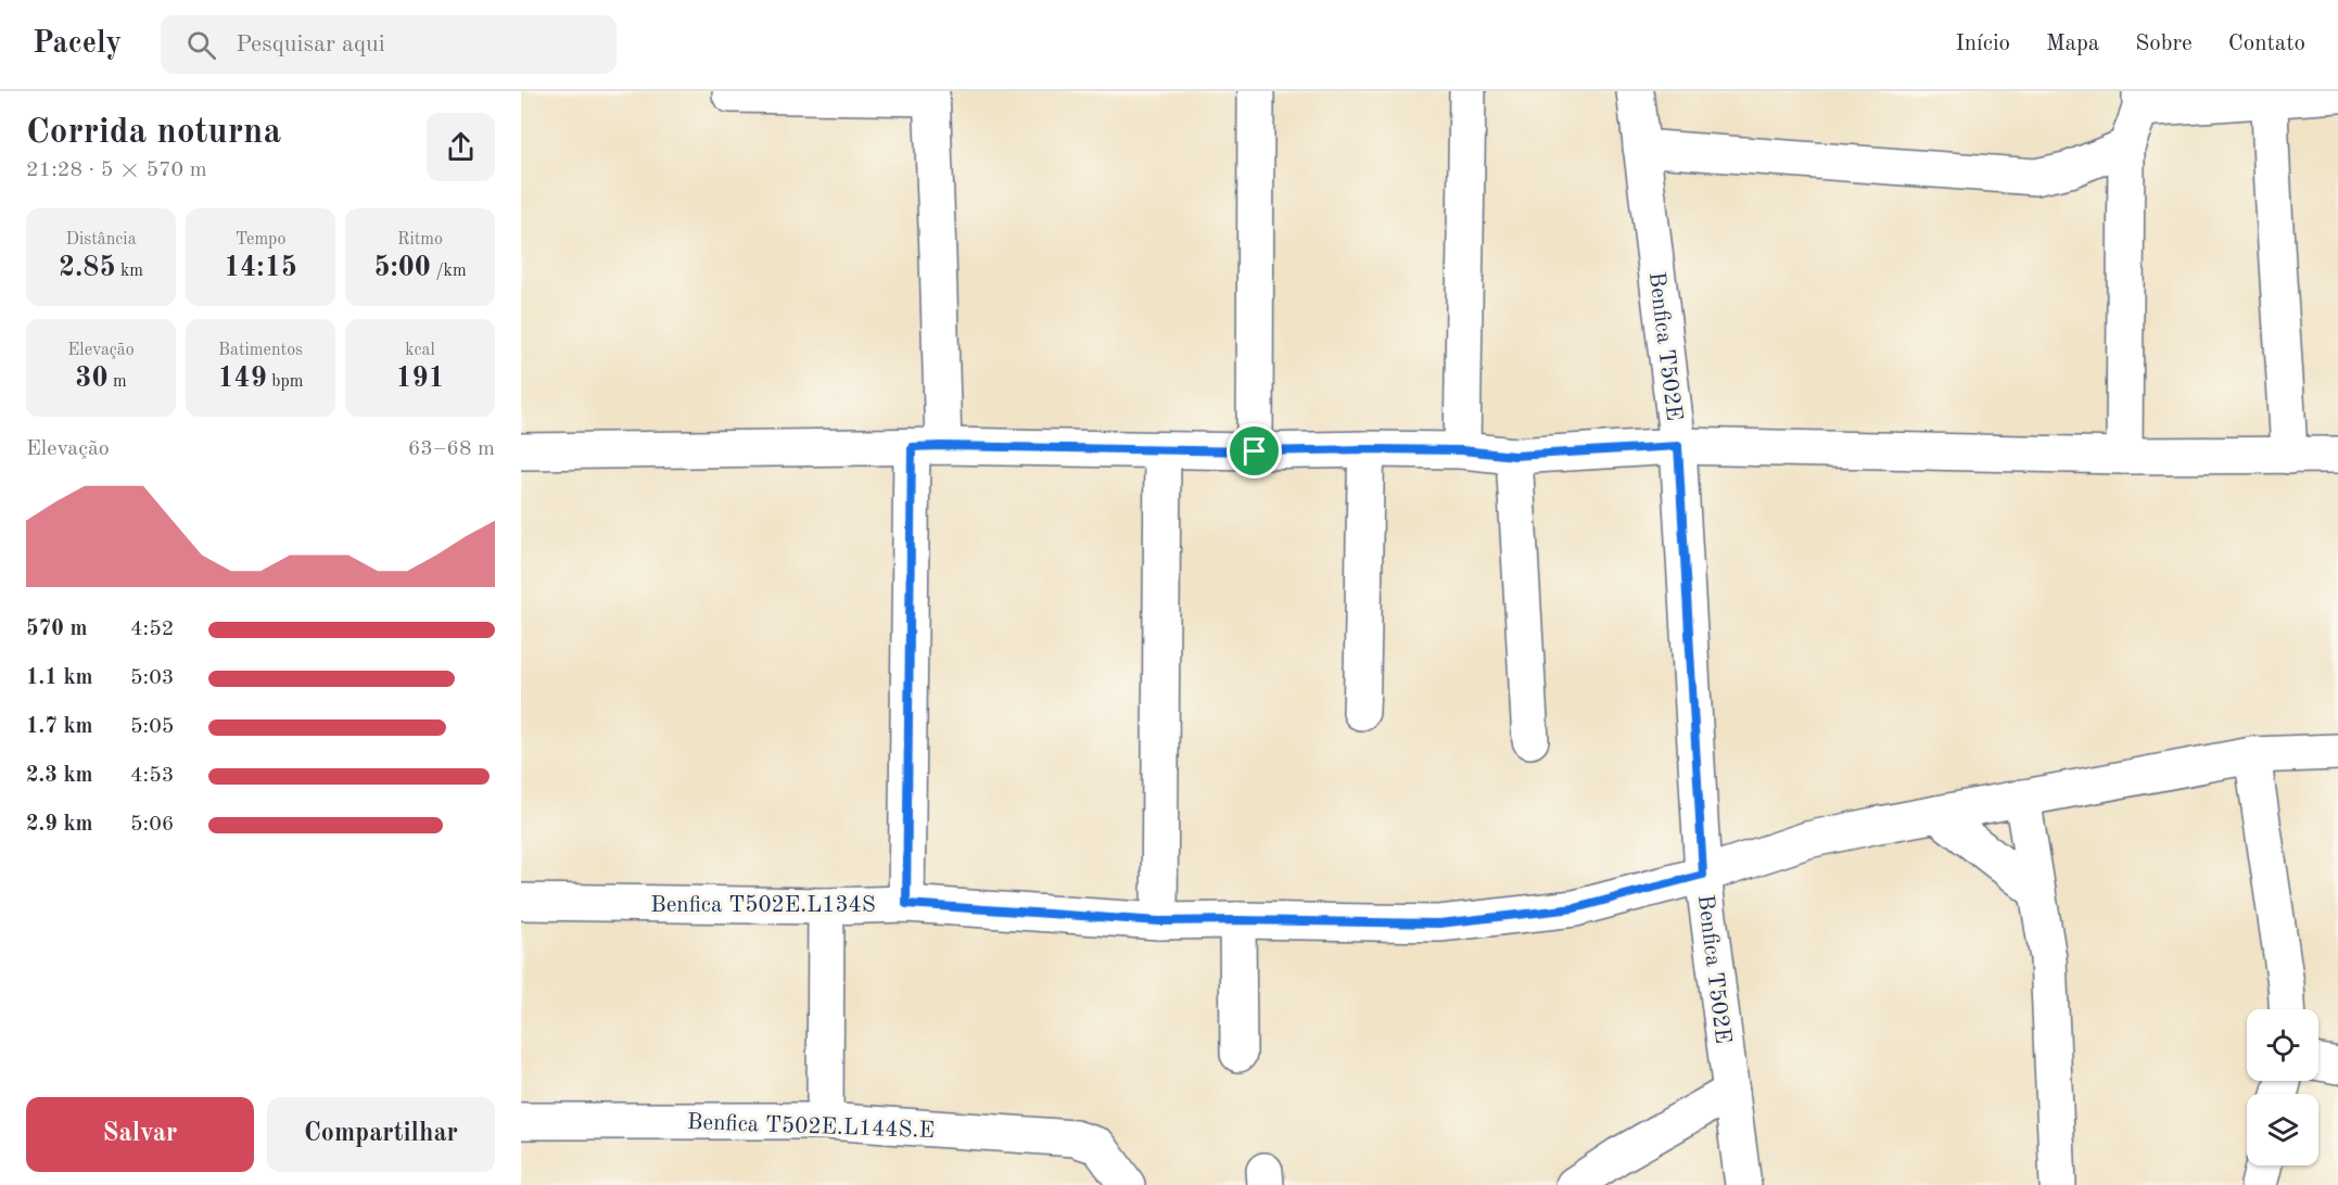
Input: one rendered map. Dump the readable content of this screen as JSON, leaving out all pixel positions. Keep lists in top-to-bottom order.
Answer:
{
  "streets": {
    "street": ["Benfica T502E", "Benfica T502E.L134S", "Benfica T502E.L144S.E"]
  },
  "crossings": [
    ["Benfica T502E", "Benfica T502E.L134S"]
  ],
  "page": {
    "header": "Pacely",
    "search": "Pesquisar aqui",
    "nav": [
      "Início",
      "Mapa",
      "Sobre",
      "Contato"
    ],
    "heading": ["Corrida noturna", "21:28 · 5 × 570 m"],
    "stats": [
      ["Distância", "2.85 km"],
      ["Tempo", "14:15"],
      ["Ritmo", "5:00 /km"],
      ["Elevação", "30 m"],
      ["Batimentos", "149 bpm"],
      ["kcal", "191"]
    ],
    "chart": ["Elevação", "63–68 m"],
    "list": [
      {
        "name": "570 m",
        "note": "4:52"
      },
      {
        "name": "1.1 km",
        "note": "5:03"
      },
      {
        "name": "1.7 km",
        "note": "5:05"
      },
      {
        "name": "2.3 km",
        "note": "4:53"
      },
      {
        "name": "2.9 km",
        "note": "5:06"
      }
    ],
    "buttons": ["Salvar", "Compartilhar"]
  }
}
